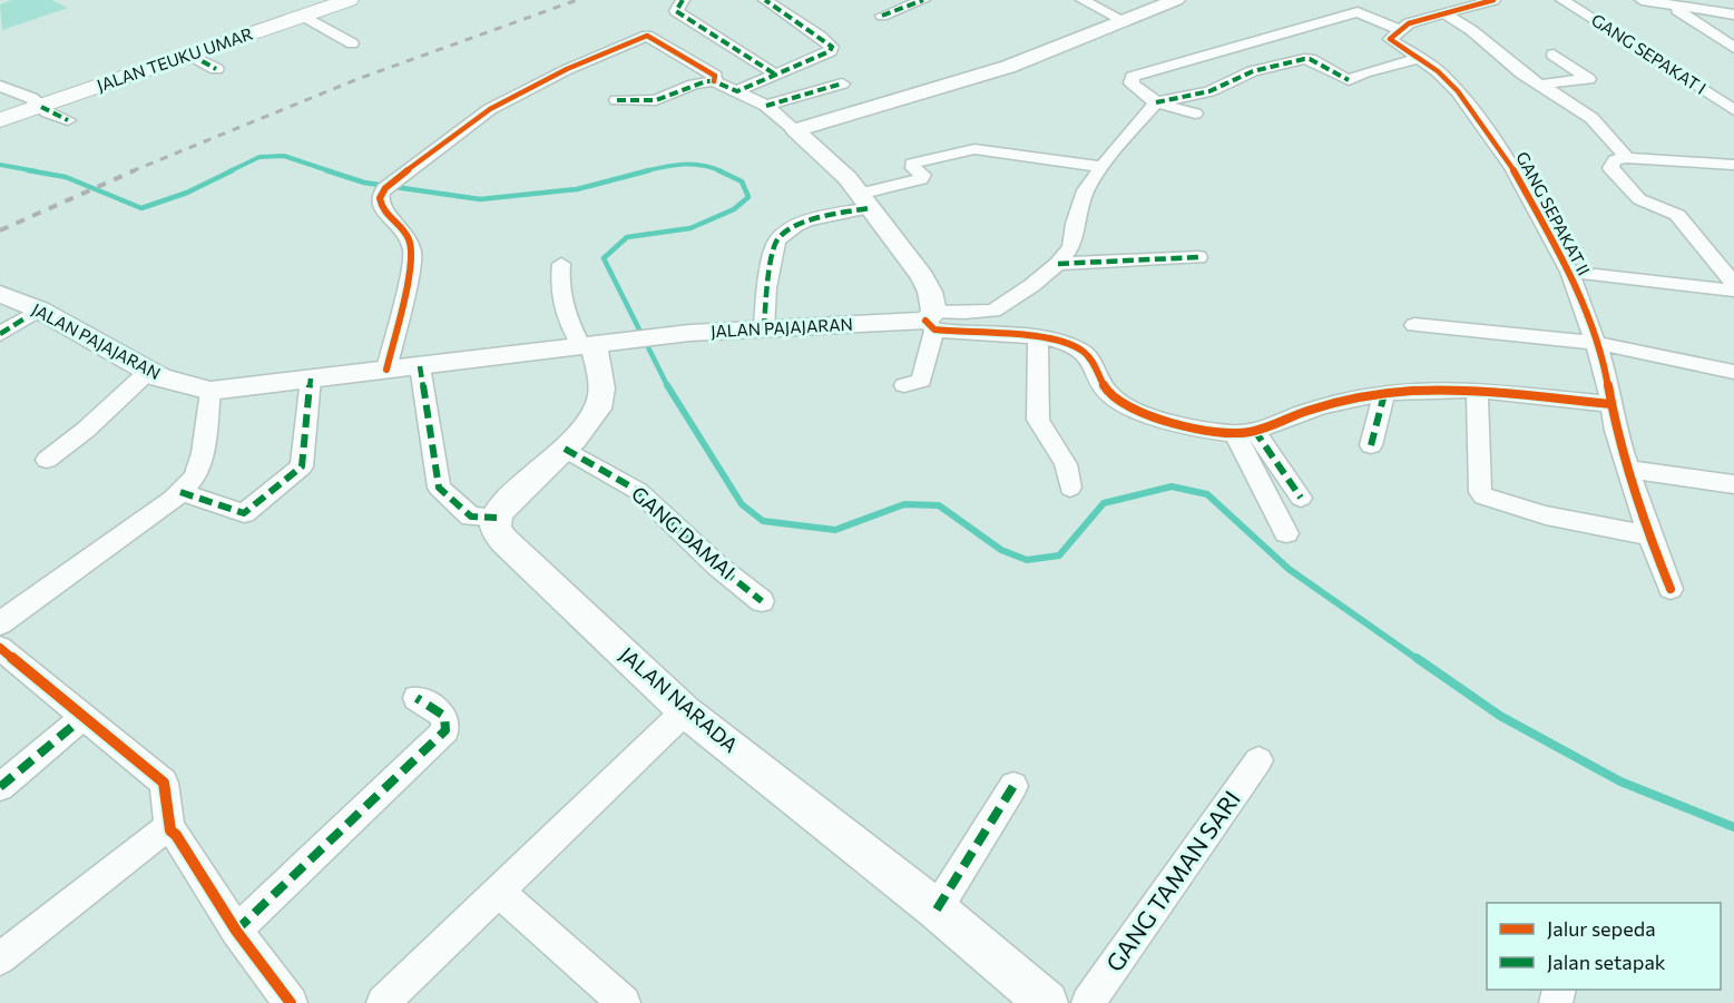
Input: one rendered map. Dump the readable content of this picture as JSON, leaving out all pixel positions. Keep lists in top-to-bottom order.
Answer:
{
  "streets": {
    "highway": ["JALAN TEUKU UMAR"],
    "main road": ["JALAN PAJAJARAN", "JALAN NARADA"],
    "street": [
      "GANG SEPAKAT I",
      "GANG SEPAKAT II",
      "GANG DAMAI",
      "GANG TAMAN SARI"
    ]
  },
  "legend": ["Jalur sepeda", "Jalan setapak"]
}
